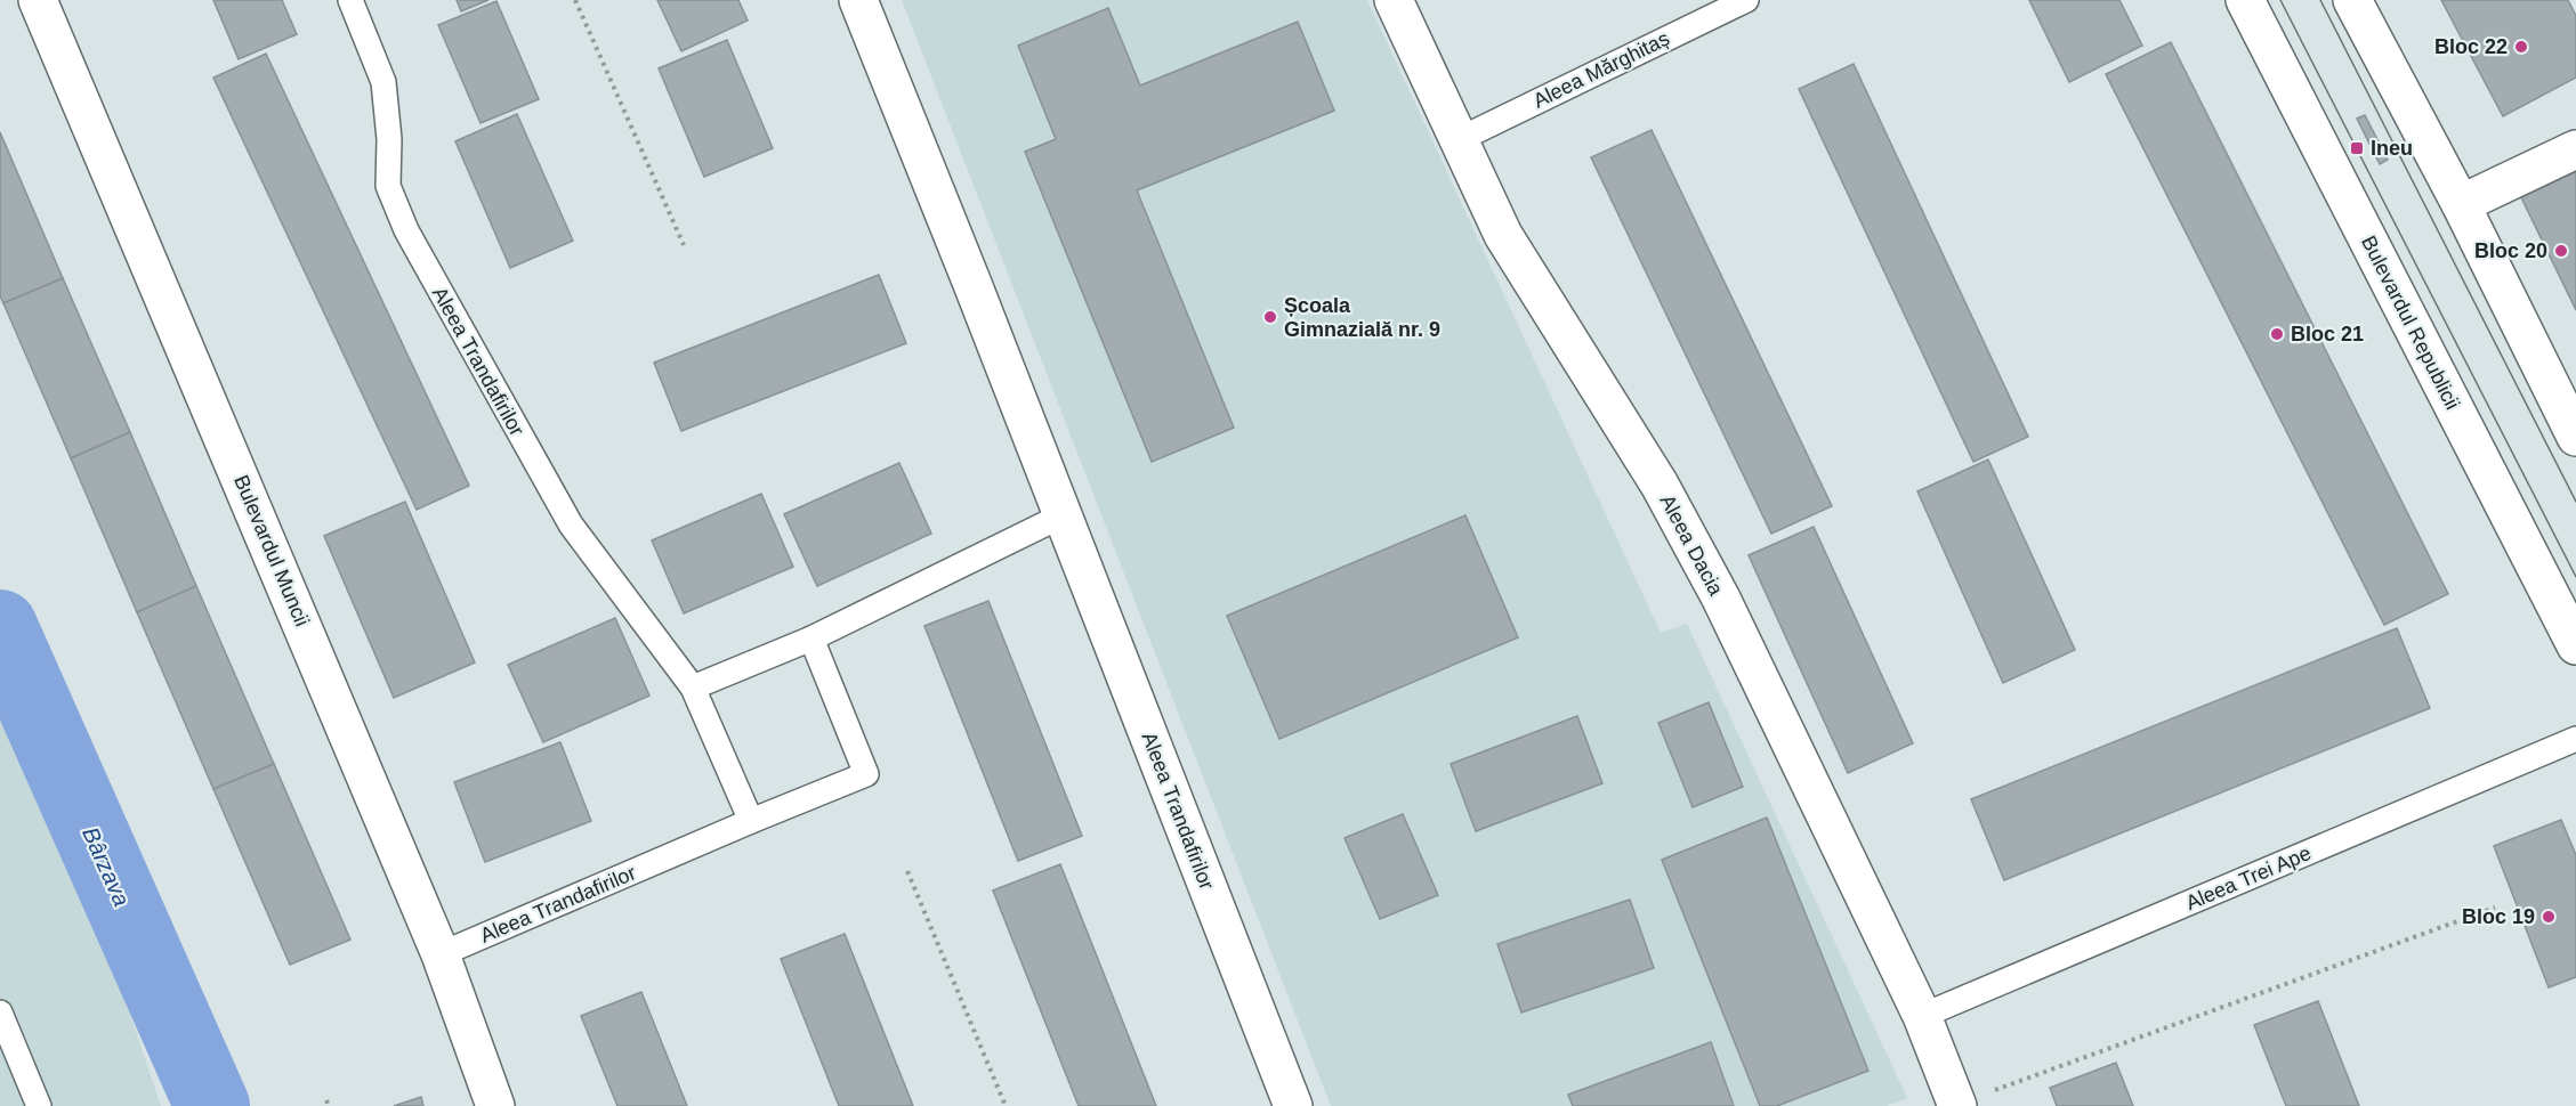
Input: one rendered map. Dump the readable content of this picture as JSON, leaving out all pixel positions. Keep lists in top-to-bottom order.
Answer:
{
  "streets": {
    "street": [
      "Bulevardul Republicii",
      "Aleea Trandafirilor",
      "Aleea Dacia",
      "Bulevardul Muncii"
    ],
    "lane": ["Aleea Mărghitaș", "Aleea Trei Ape"]
  },
  "crossings": [
    ["Aleea Mărghitaș", "Aleea Dacia"],
    ["Aleea Trandafirilor", "Bulevardul Muncii"],
    ["Aleea Dacia", "Aleea Trei Ape"]
  ],
  "water": ["Bârzava"],
  "places": {
    "other": [
      "Bloc 22",
      "Bloc 20",
      "Școala Gimnazială nr. 9",
      "Bloc 21",
      "Bloc 19"
    ],
    "transit": ["Ineu"]
  }
}
